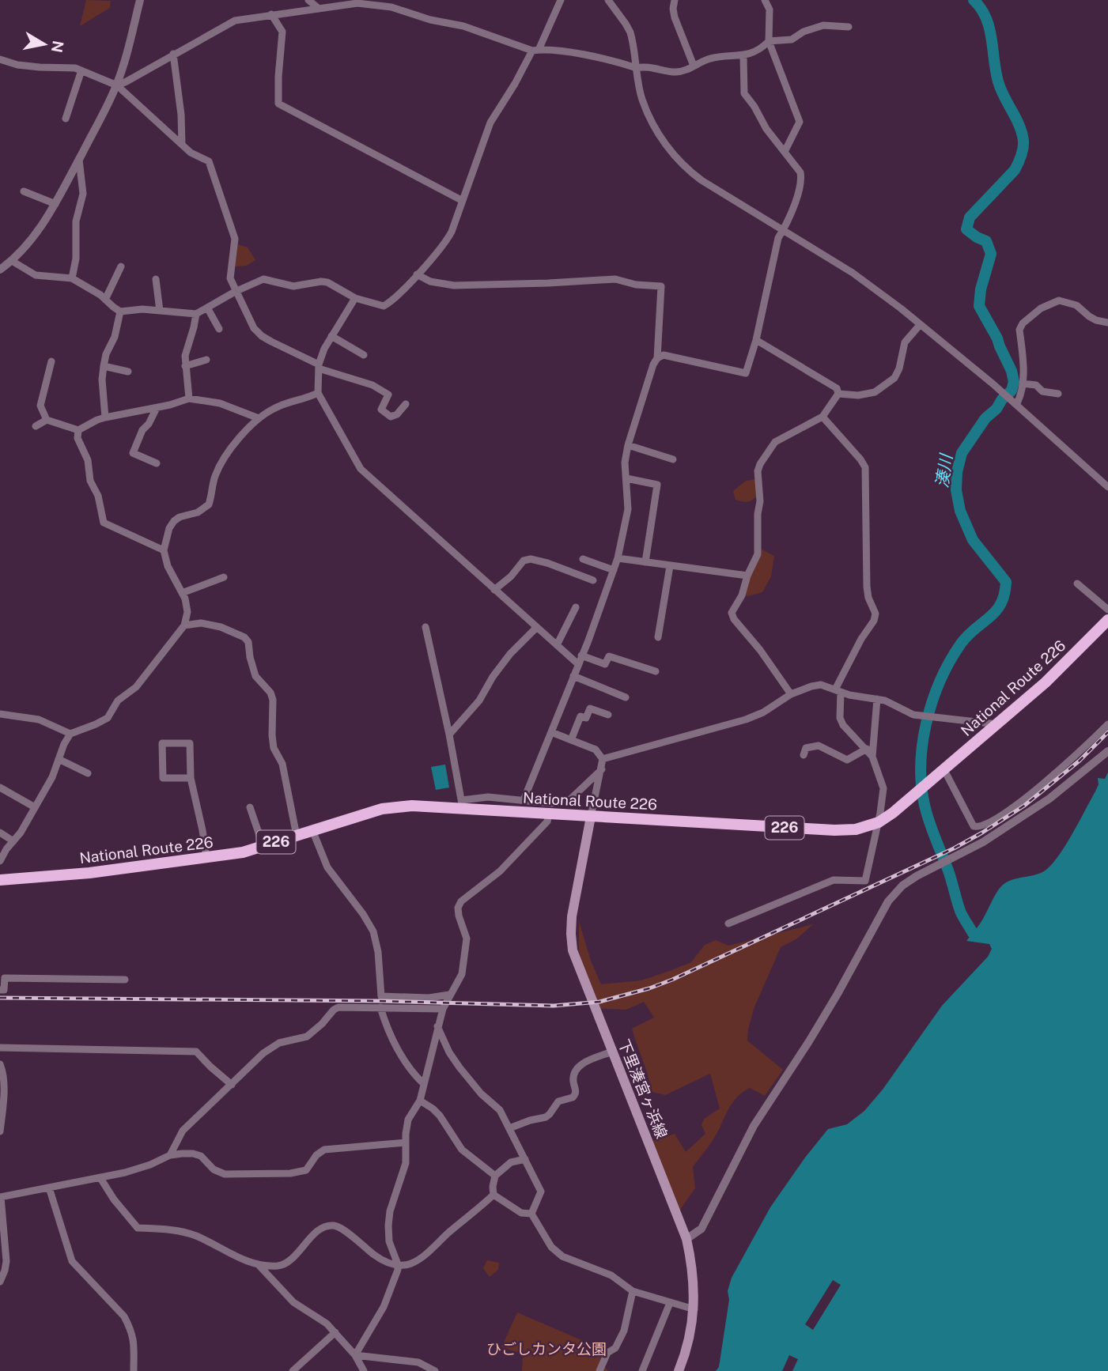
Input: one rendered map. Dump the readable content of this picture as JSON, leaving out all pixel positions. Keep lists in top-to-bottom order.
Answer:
{
  "streets": {
    "highway": ["National Route 226", "226"],
    "main road": ["下里湊宮ヶ浜線"]
  },
  "crossings": [
    ["National Route 226", "下里湊宮ヶ浜線"]
  ],
  "water": ["湊川"],
  "parks": ["ひごしカンタ公園"],
  "north": "right"
}
